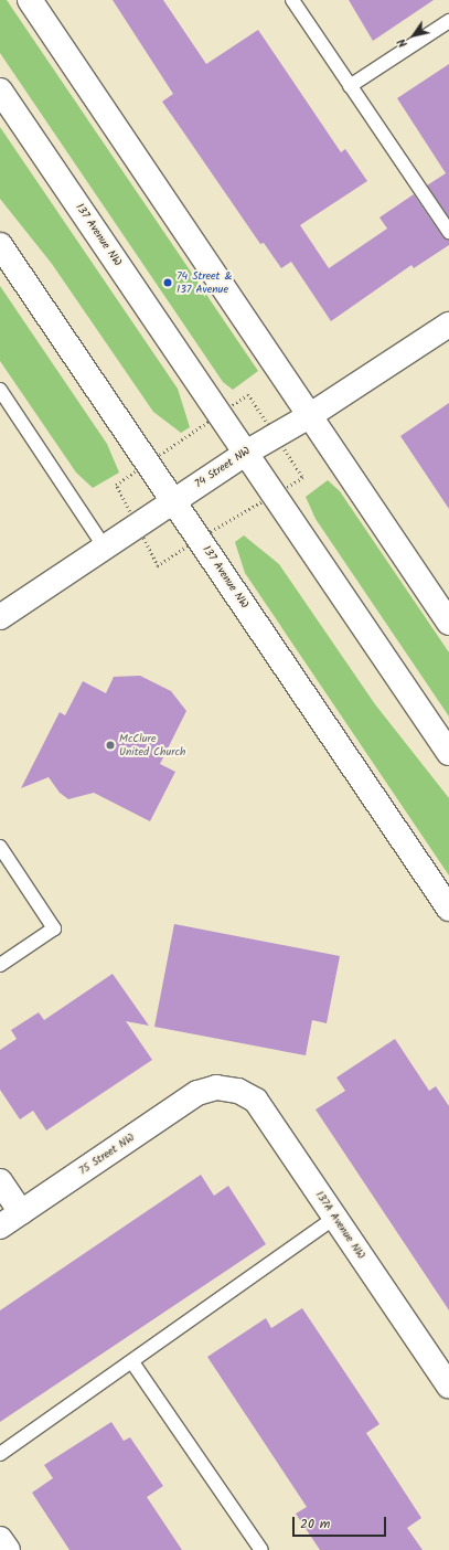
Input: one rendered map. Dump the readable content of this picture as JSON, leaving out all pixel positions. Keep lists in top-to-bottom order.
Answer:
{
  "streets": {
    "street": [
      "137 Avenue NW",
      "74 Street NW",
      "75 Street NW",
      "137A Avenue NW"
    ]
  },
  "crossings": [
    ["137 Avenue NW", "74 Street NW"],
    ["75 Street NW", "137A Avenue NW"]
  ],
  "places": ["74 Street & 137 Avenue", "McClure United Church"],
  "scale_bar": "20 m",
  "north": "bottom left"
}
